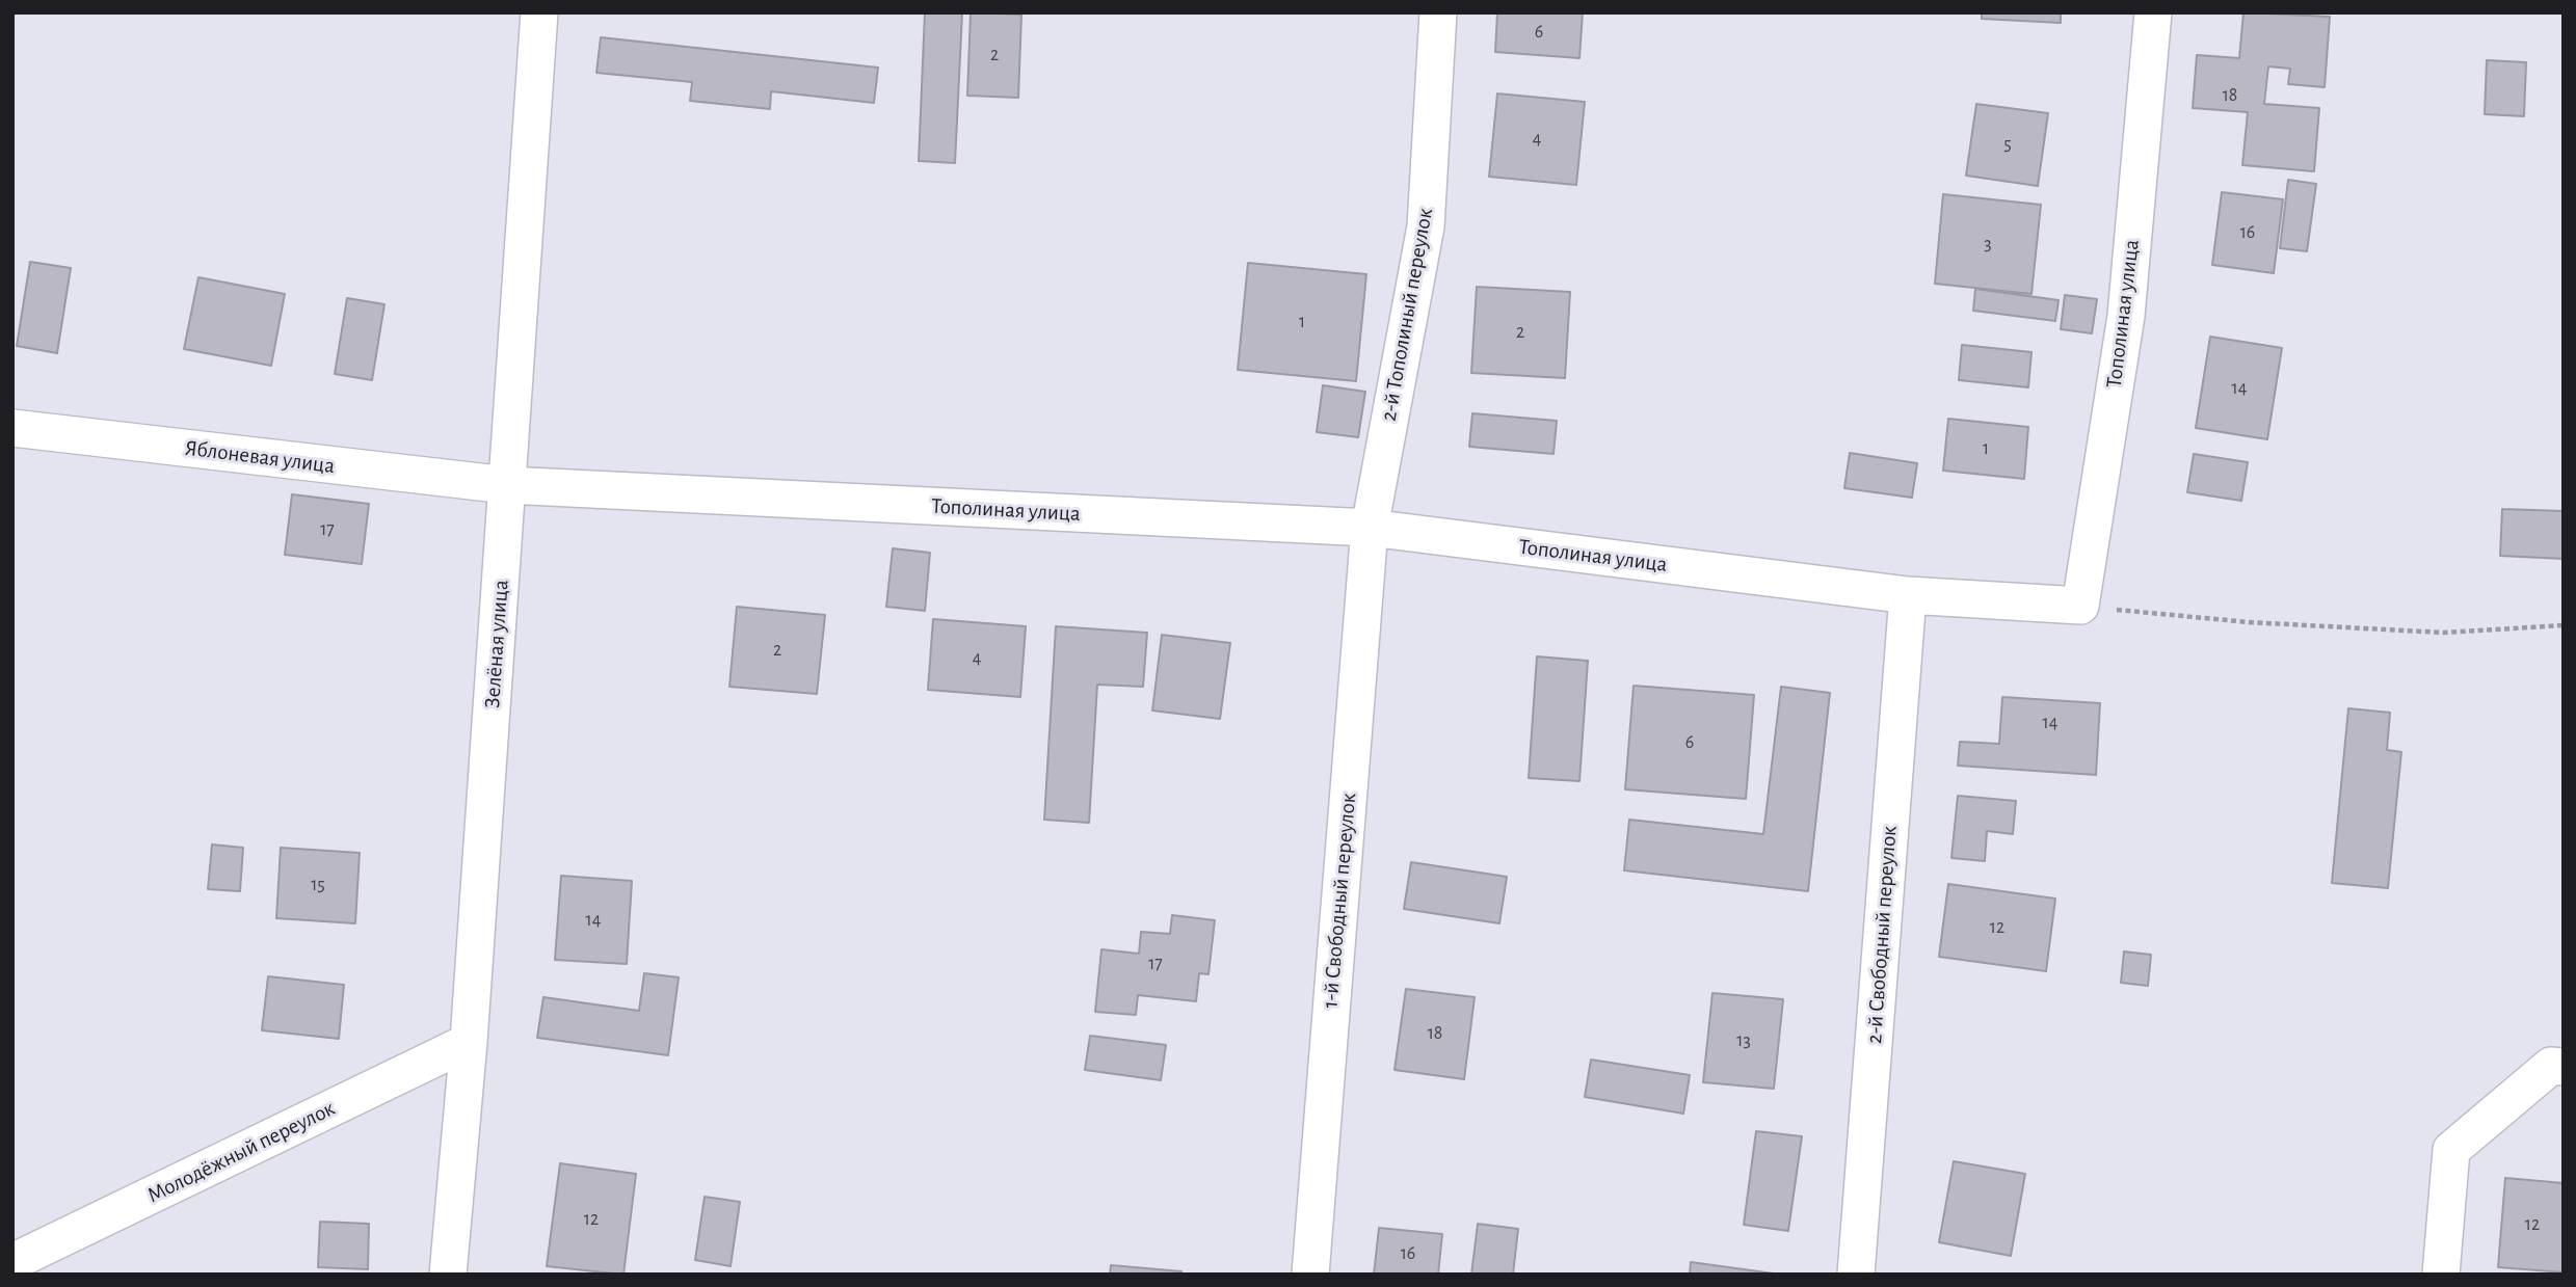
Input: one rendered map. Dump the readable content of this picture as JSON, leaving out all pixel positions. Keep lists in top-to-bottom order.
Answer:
{
  "streets": {
    "street": [
      "Тополиная улица",
      "2-й Тополиный переулок",
      "Яблоневая улица",
      "Зелёная улица",
      "1-й Свободный переулок",
      "2-й Свободный переулок",
      "Молодёжный переулок"
    ]
  },
  "crossings": [
    ["Тополиная улица", "2-й Тополиный переулок"],
    ["Тополиная улица", "Яблоневая улица"],
    ["Тополиная улица", "Зелёная улица"],
    ["Тополиная улица", "1-й Свободный переулок"],
    ["Тополиная улица", "2-й Свободный переулок"],
    ["2-й Тополиный переулок", "1-й Свободный переулок"],
    ["Яблоневая улица", "Зелёная улица"],
    ["Зелёная улица", "Молодёжный переулок"]
  ],
  "house_numbers": [
    "6",
    "2",
    "18",
    "4",
    "5",
    "16",
    "3",
    "1",
    "2",
    "14",
    "1",
    "17",
    "2",
    "4",
    "14",
    "6",
    "15",
    "14",
    "12",
    "17",
    "18",
    "13",
    "12",
    "12",
    "16"
  ]
}
